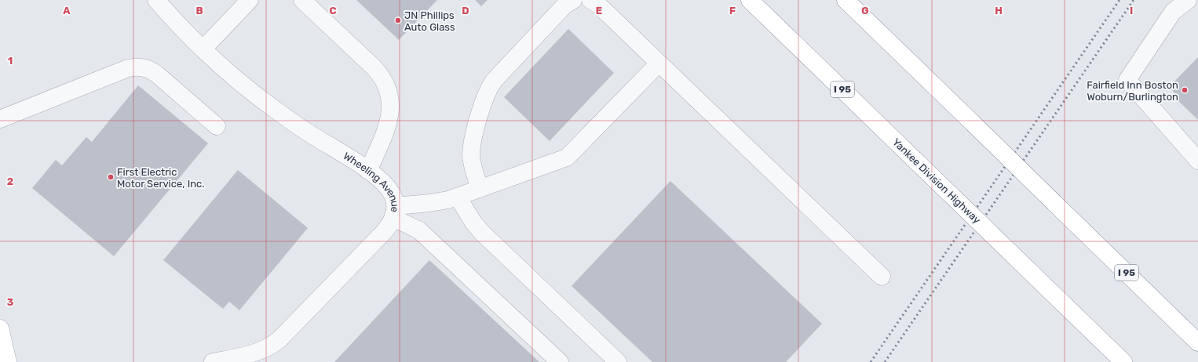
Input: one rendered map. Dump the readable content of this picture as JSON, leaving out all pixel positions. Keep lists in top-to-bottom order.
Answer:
{
  "streets": {
    "main road": ["I 95", "Yankee Division Highway"],
    "street": ["Wheeling Avenue"]
  },
  "places": ["JN Phillips Auto Glass", "Fairfield Inn Boston Woburn/Burlington", "First Electric Motor Service, Inc."],
  "grid": {
    "columns": [
      "A",
      "B",
      "C",
      "D",
      "E",
      "F",
      "G",
      "H",
      "I"
    ],
    "rows": ["1", "2", "3"]
  }
}
